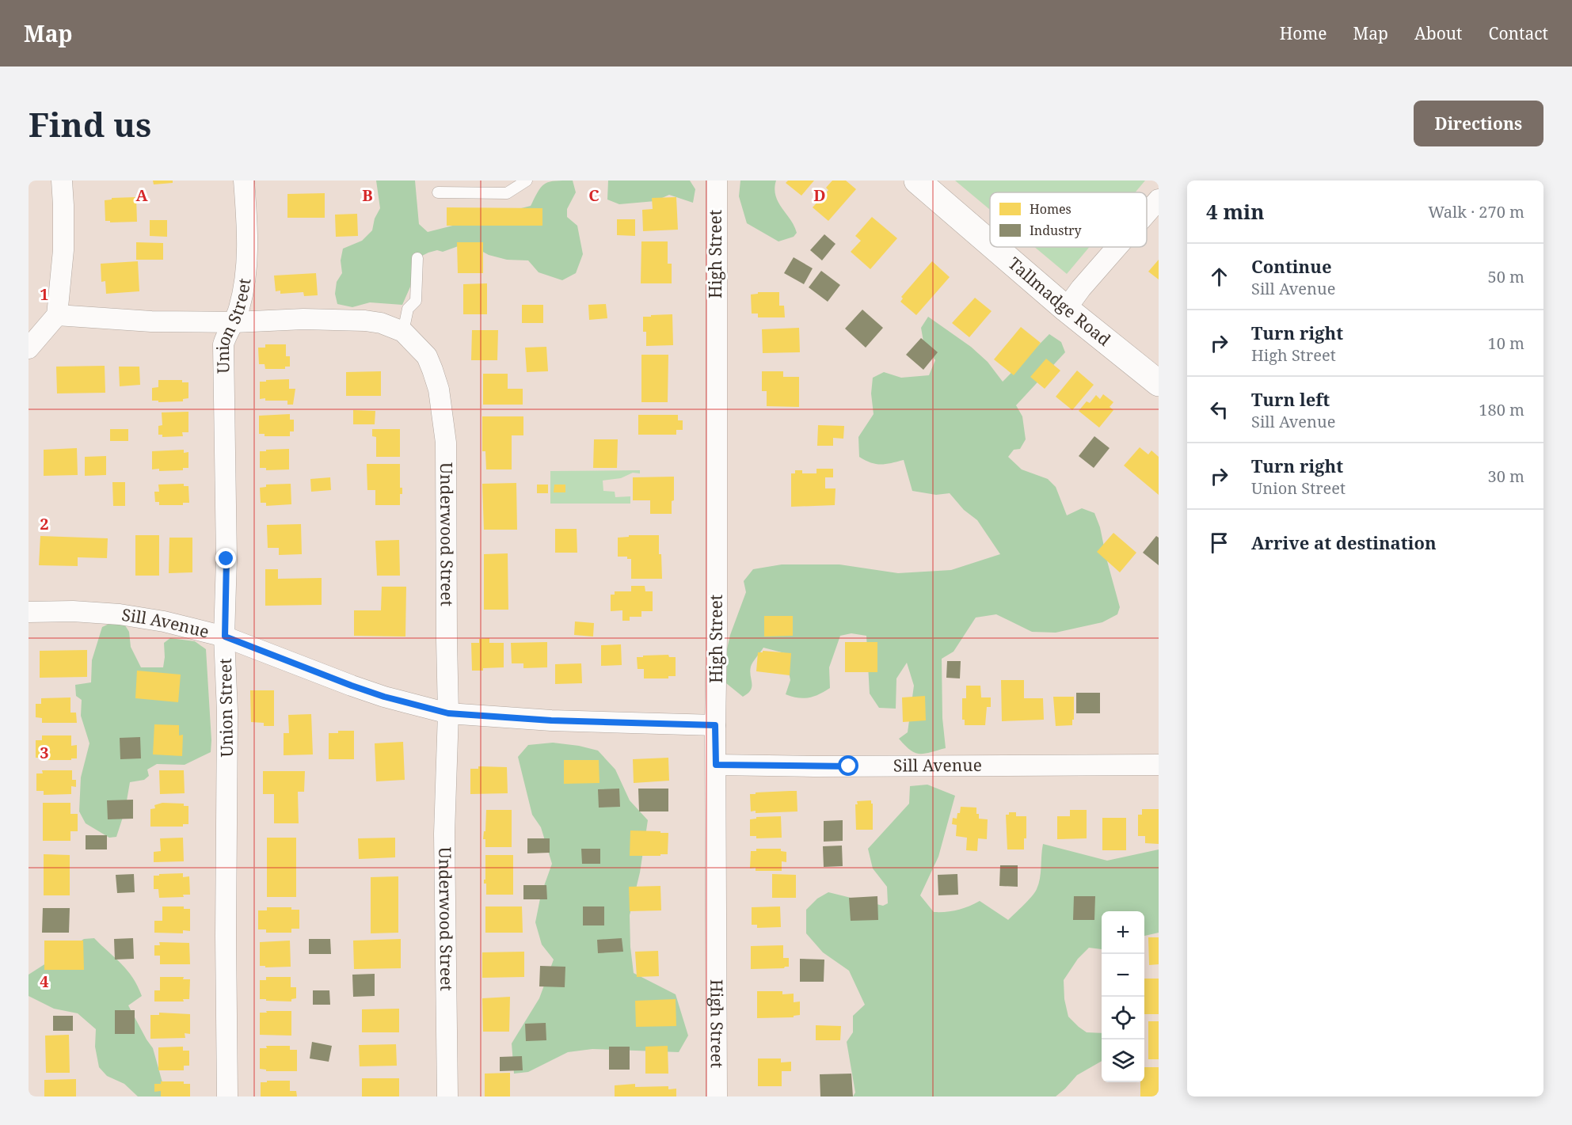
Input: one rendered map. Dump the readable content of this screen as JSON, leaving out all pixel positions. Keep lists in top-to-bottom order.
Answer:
{
  "streets": {
    "street": [
      "High Street",
      "Tallmadge Road",
      "Union Street",
      "Underwood Street",
      "Sill Avenue"
    ]
  },
  "crossings": [
    ["High Street", "Sill Avenue"],
    ["Union Street", "Underwood Street"],
    ["Union Street", "Sill Avenue"],
    ["Underwood Street", "Sill Avenue"]
  ],
  "legend": ["Homes", "Industry"],
  "page": {
    "header": "Map",
    "nav": [
      "Home",
      "Map",
      "About",
      "Contact"
    ],
    "buttons": "Directions",
    "title": "Find us",
    "heading": ["4 min", "Walk · 270 m"],
    "list": [
      ["Continue", "Sill Avenue", "50 m"],
      ["Turn right", "High Street", "10 m"],
      ["Turn left", "Sill Avenue", "180 m"],
      ["Turn right", "Union Street", "30 m"],
      "Arrive at destination"
    ],
    "map_buttons": ["+", "−"]
  },
  "grid": {
    "columns": [
      "A",
      "B",
      "C",
      "D"
    ],
    "rows": [
      "1",
      "2",
      "3",
      "4"
    ]
  }
}
